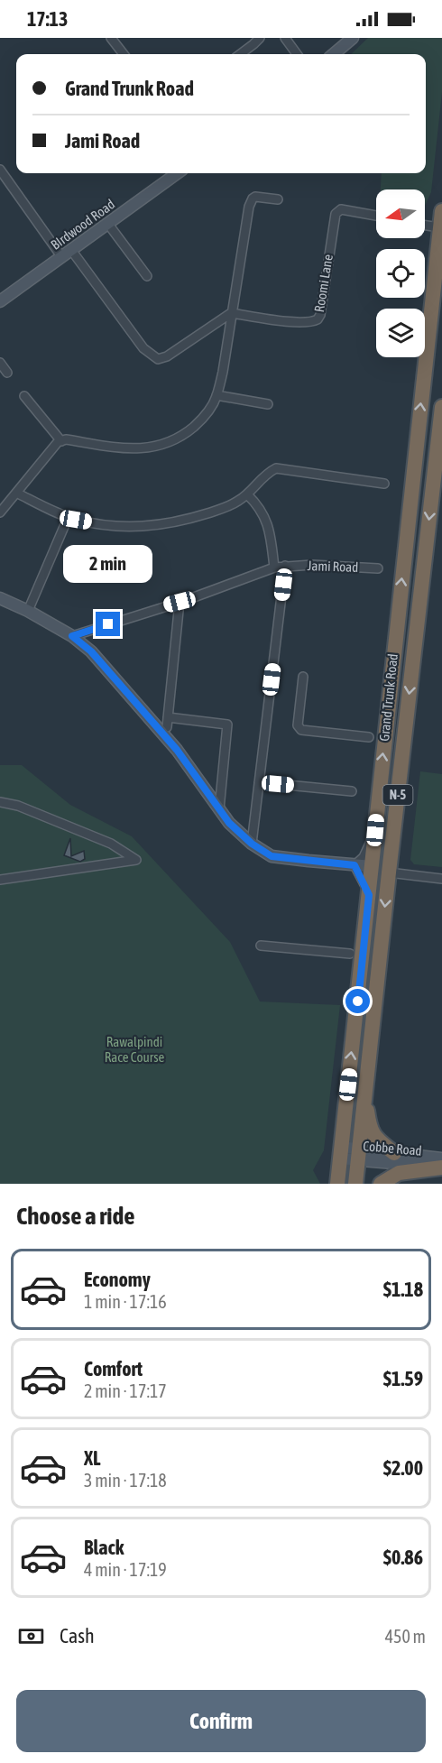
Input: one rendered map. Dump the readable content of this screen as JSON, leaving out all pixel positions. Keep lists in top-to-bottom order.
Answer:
{
  "streets": {
    "highway": ["Grand Trunk Road", "N-5"],
    "street": [
      "BIrdwood Road",
      "Roomi Lane",
      "Jami Road",
      "Cobbe Road"
    ]
  },
  "crossings": [
    ["Grand Trunk Road", "Cobbe Road"]
  ],
  "parks": ["Rawalpindi Race Course"],
  "north": "left",
  "page": {
    "status": "17:13",
    "banner": ["Grand Trunk Road", "Jami Road"],
    "bubble": "2 min",
    "heading": "Choose a ride",
    "list": [
      {
        "name": "Economy",
        "note": "1 min · 17:16",
        "value": "$1.18"
      },
      {
        "name": "Comfort",
        "note": "2 min · 17:17",
        "value": "$1.59"
      },
      {
        "name": "XL",
        "note": "3 min · 17:18",
        "value": "$2.00"
      },
      {
        "name": "Black",
        "note": "4 min · 17:19",
        "value": "$0.86"
      }
    ],
    "pay": ["Cash", "450 m"],
    "buttons": "Confirm"
  }
}
